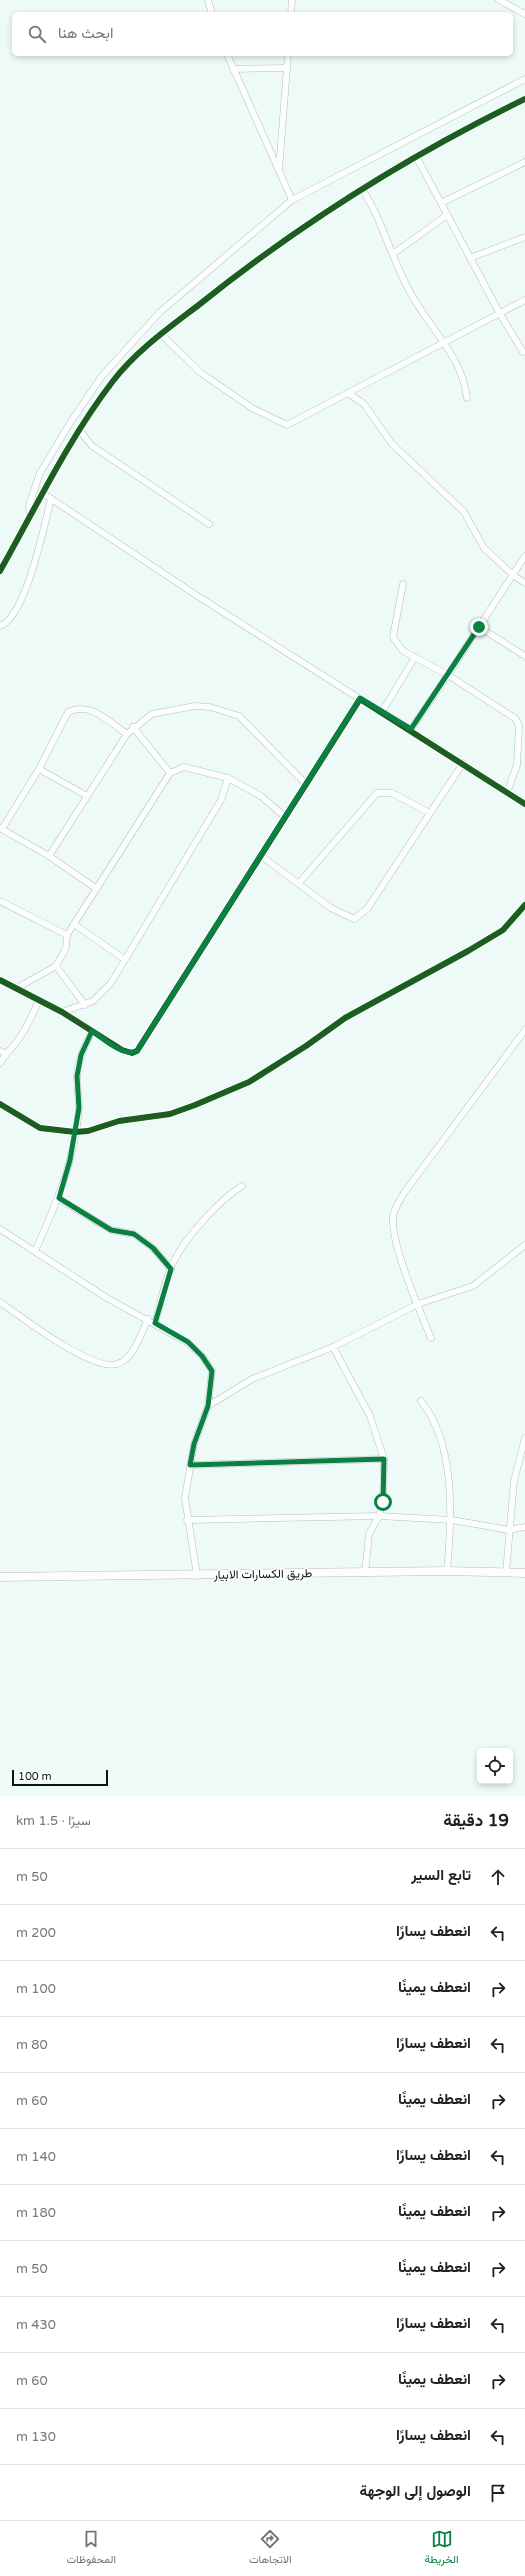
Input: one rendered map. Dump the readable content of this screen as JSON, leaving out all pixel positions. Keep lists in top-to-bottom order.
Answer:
{
  "streets": {
    "street": ["طريق الكسارات الابيار"]
  },
  "scale_bar": "100 m",
  "page": {
    "search": "ابحث هنا",
    "scale": "100 m",
    "heading": ["19 دقيقة", "سيرًا · 1.5 km"],
    "list": [
      ["تابع السير", "50 m"],
      ["انعطف يسارًا", "200 m"],
      ["انعطف يمينًا", "100 m"],
      ["انعطف يسارًا", "80 m"],
      ["انعطف يمينًا", "60 m"],
      ["انعطف يسارًا", "140 m"],
      ["انعطف يمينًا", "180 m"],
      ["انعطف يمينًا", "50 m"],
      ["انعطف يسارًا", "430 m"],
      ["انعطف يمينًا", "60 m"],
      ["انعطف يسارًا", "130 m"],
      "الوصول إلى الوجهة"
    ],
    "nav": ["الخريطة", "الاتجاهات", "المحفوظات"]
  }
}
